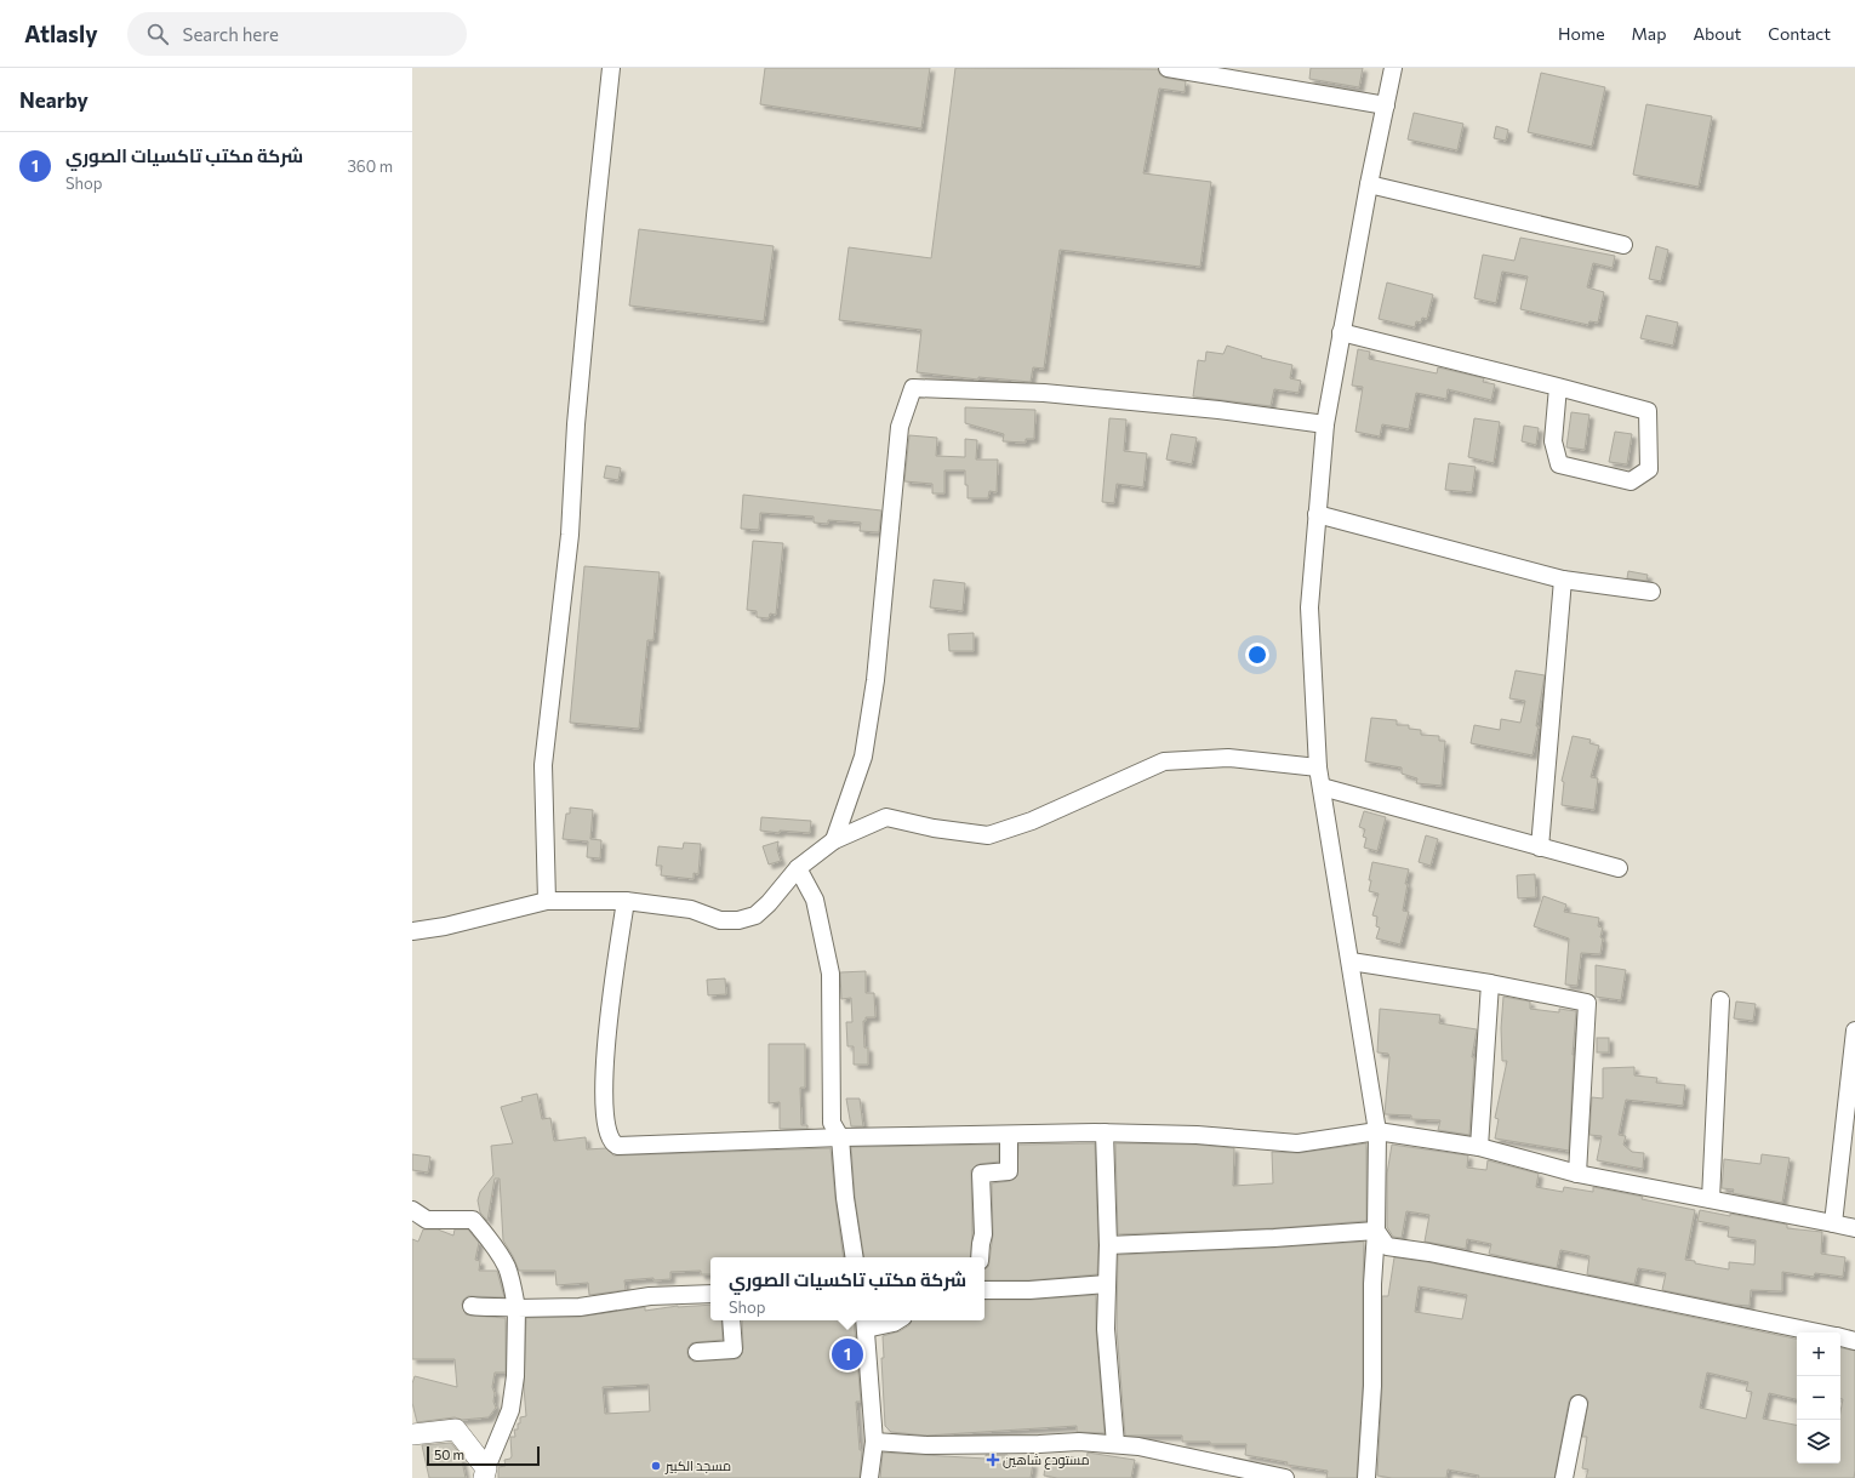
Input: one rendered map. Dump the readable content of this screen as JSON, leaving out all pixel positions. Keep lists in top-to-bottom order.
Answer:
{
  "places": {
    "health": ["مستودع شاهين"],
    "other": ["مسجد الكبير"]
  },
  "scale_bar": "50 m",
  "page": {
    "header": "Atlasly",
    "search": "Search here",
    "nav": [
      "Home",
      "Map",
      "About",
      "Contact"
    ],
    "heading": "Nearby",
    "list": [
      {
        "mark": "1",
        "name": "شركة مكتب تاكسيات الصوري",
        "note": "Shop",
        "value": "360 m"
      }
    ],
    "popup": ["شركة مكتب تاكسيات الصوري", "Shop"],
    "map_buttons": ["+", "−"],
    "pins": "1",
    "scale": "50 m"
  }
}
